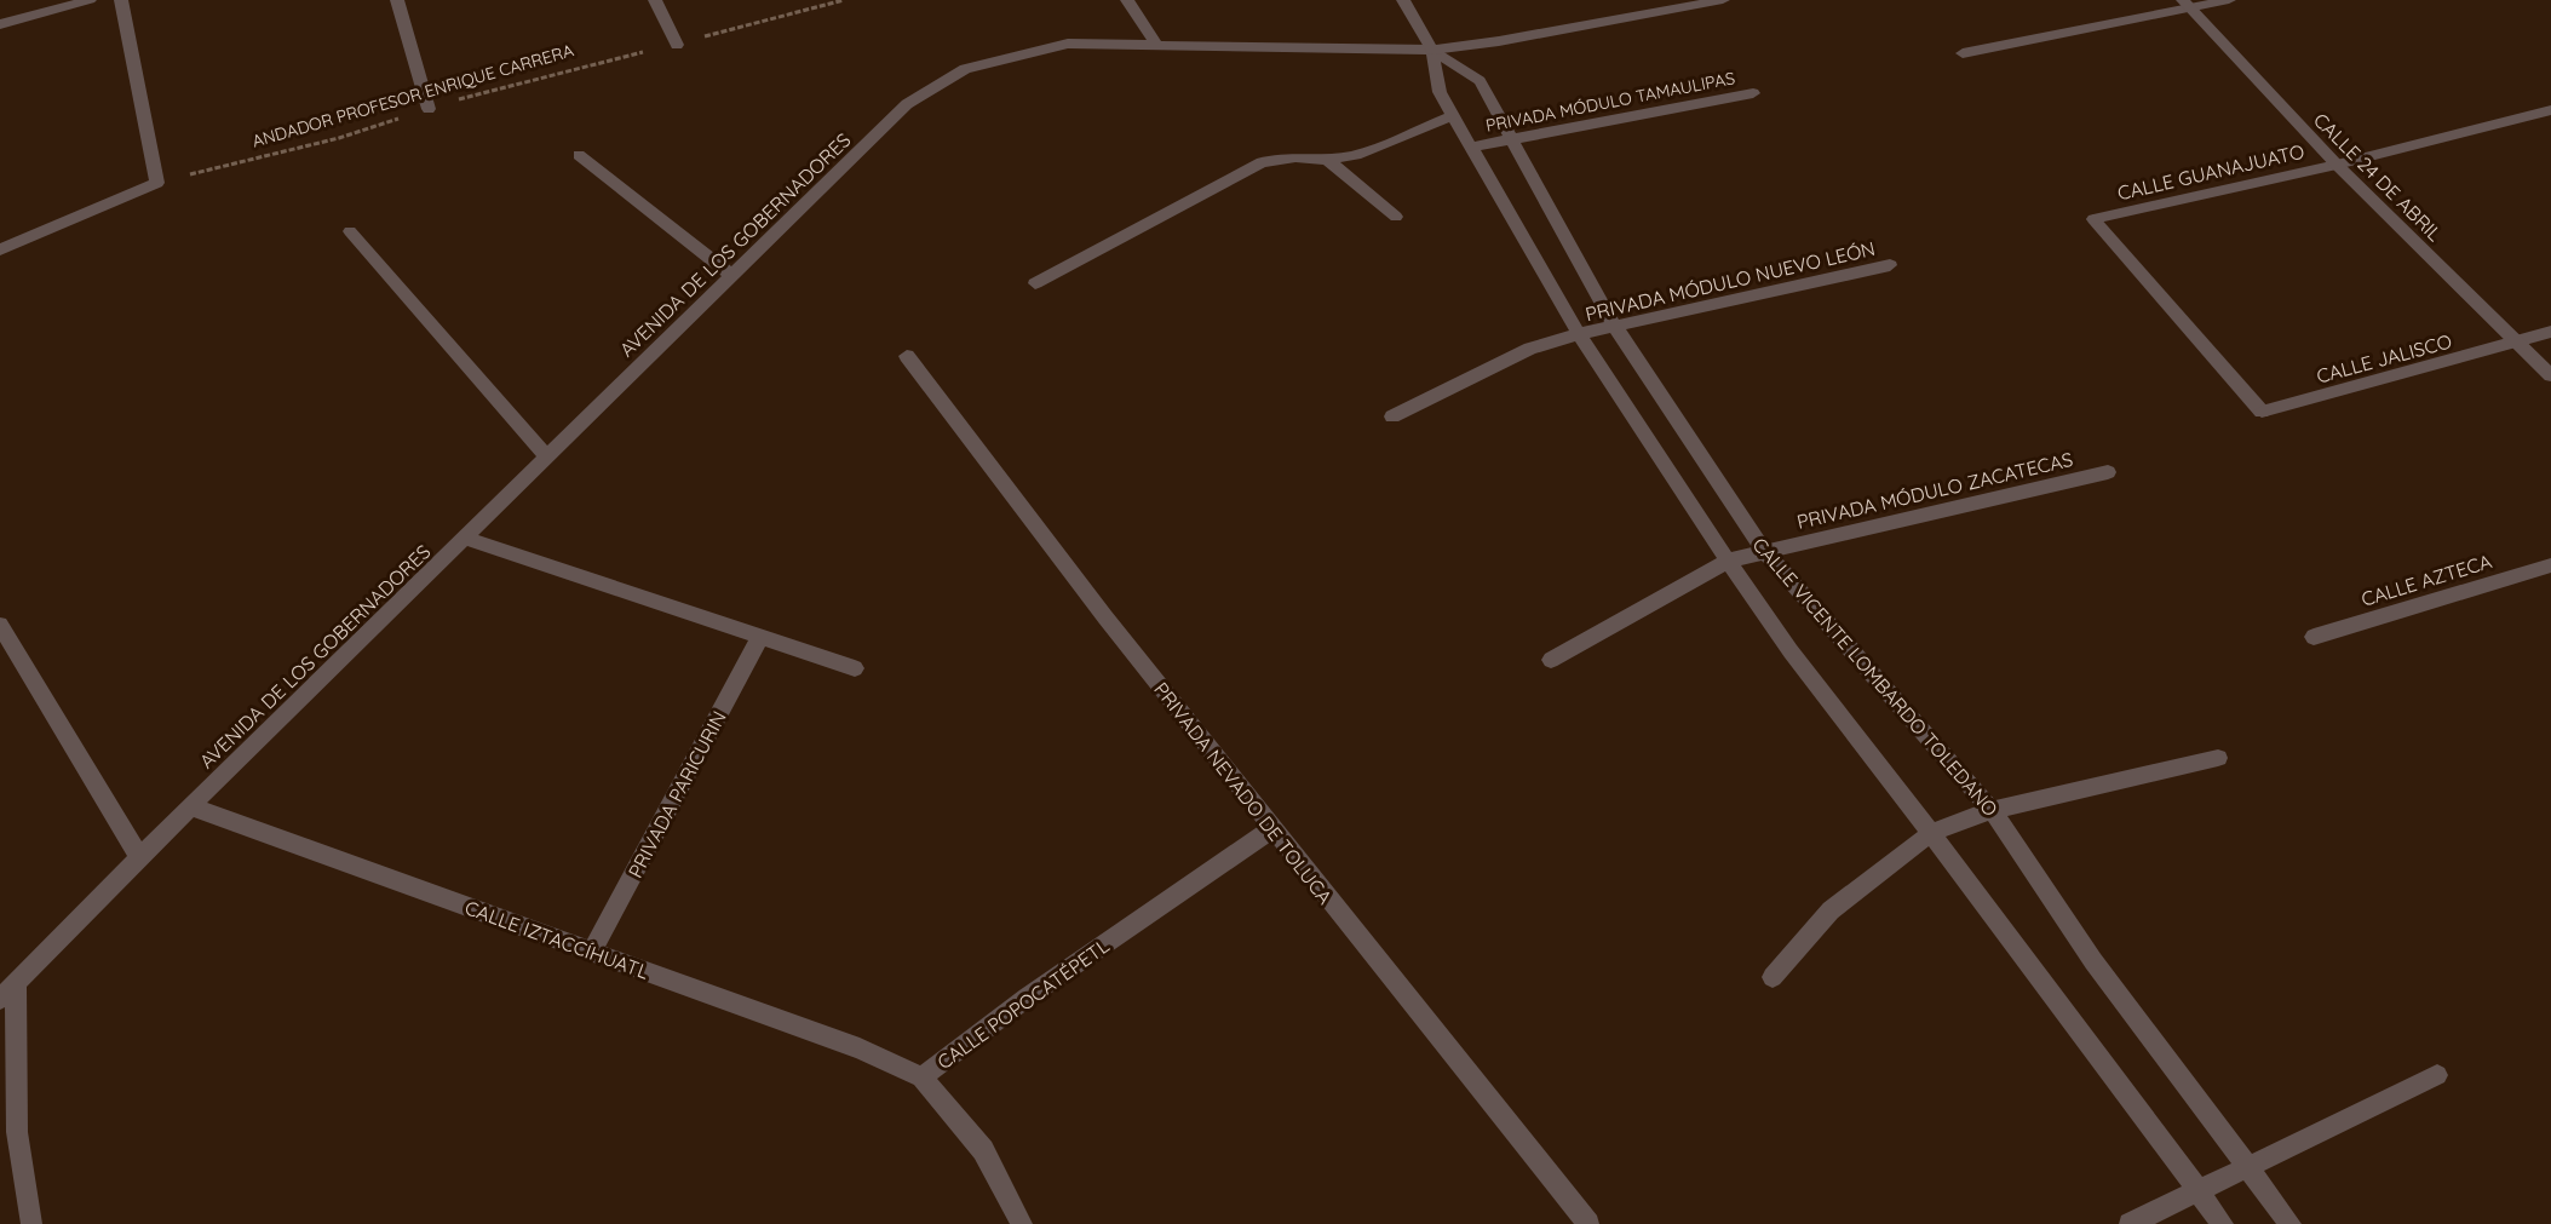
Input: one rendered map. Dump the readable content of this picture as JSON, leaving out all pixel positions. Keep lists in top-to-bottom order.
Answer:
{
  "streets": {
    "street": [
      "PRIVADA MÓDULO TAMAULIPAS",
      "CALLE GUANAJUATO",
      "CALLE 24 DE ABRIL",
      "AVENIDA DE LOS GOBERNADORES",
      "PRIVADA MÓDULO NUEVO LEÓN",
      "CALLE JALISCO",
      "PRIVADA MÓDULO ZACATECAS",
      "CALLE AZTECA",
      "CALLE VICENTE LOMBARDO TOLEDANO",
      "PRIVADA NEVADO DE TOLUCA",
      "PRIVADA PARICURIN",
      "CALLE IZTACCÍHUATL",
      "CALLE POPOCATÉPETL"
    ],
    "path": ["ANDADOR PROFESOR ENRIQUE CARRERA"]
  },
  "crossings": [
    ["PRIVADA MÓDULO TAMAULIPAS", "CALLE VICENTE LOMBARDO TOLEDANO"],
    ["CALLE GUANAJUATO", "CALLE 24 DE ABRIL"],
    ["CALLE GUANAJUATO", "CALLE JALISCO"],
    ["CALLE 24 DE ABRIL", "CALLE JALISCO"],
    ["AVENIDA DE LOS GOBERNADORES", "CALLE VICENTE LOMBARDO TOLEDANO"],
    ["AVENIDA DE LOS GOBERNADORES", "CALLE IZTACCÍHUATL"],
    ["PRIVADA MÓDULO NUEVO LEÓN", "CALLE VICENTE LOMBARDO TOLEDANO"],
    ["PRIVADA MÓDULO ZACATECAS", "CALLE VICENTE LOMBARDO TOLEDANO"],
    ["PRIVADA NEVADO DE TOLUCA", "CALLE POPOCATÉPETL"],
    ["PRIVADA PARICURIN", "CALLE IZTACCÍHUATL"],
    ["CALLE IZTACCÍHUATL", "CALLE POPOCATÉPETL"]
  ]
}
